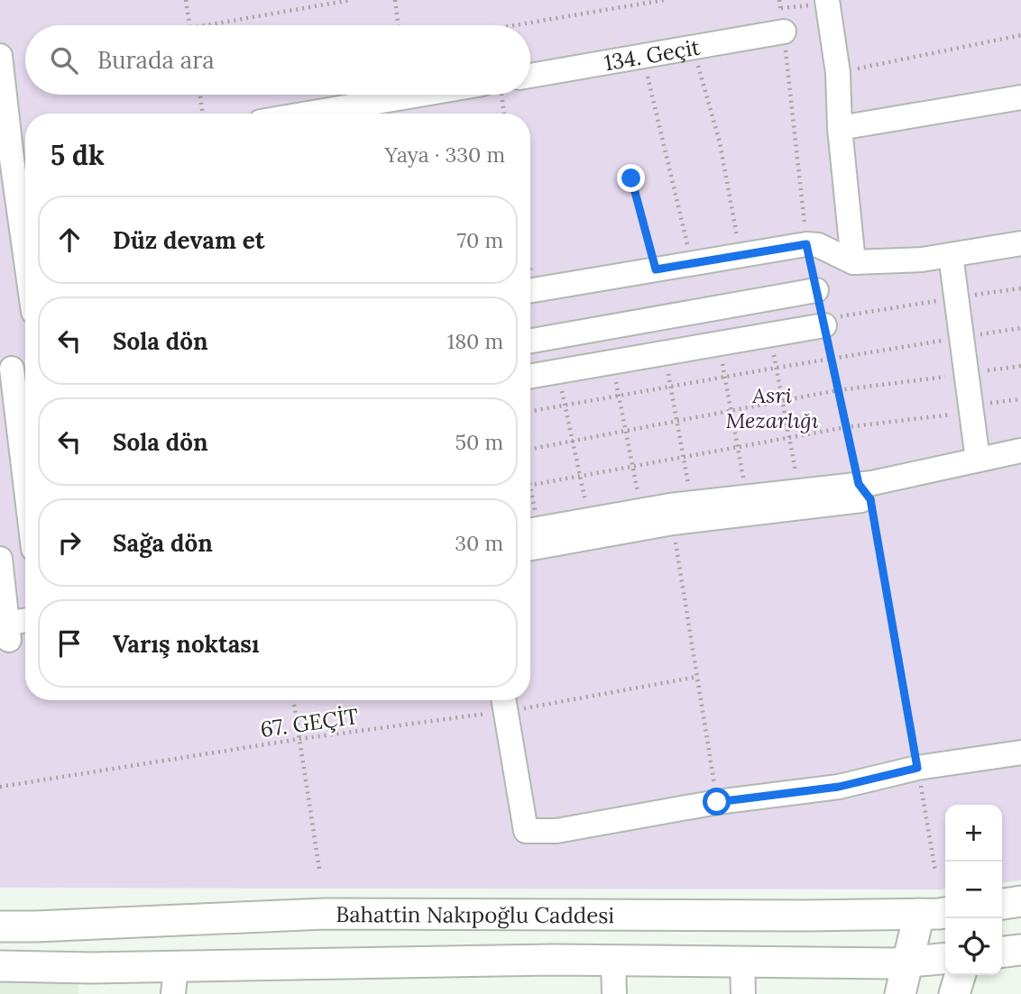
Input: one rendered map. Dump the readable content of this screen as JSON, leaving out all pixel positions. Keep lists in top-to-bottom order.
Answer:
{
  "streets": {
    "main road": ["Bahattin Nakıpoğlu Caddesi"],
    "street": ["134. Geçit"],
    "path": ["67. GEÇİT"]
  },
  "parks": ["Asri Mezarlığı"],
  "page": {
    "search": "Burada ara",
    "heading": ["5 dk", "Yaya · 330 m"],
    "list": [
      ["Düz devam et", "70 m"],
      ["Sola dön", "180 m"],
      ["Sola dön", "50 m"],
      ["Sağa dön", "30 m"],
      "Varış noktası"
    ],
    "map_buttons": ["+", "−"]
  }
}
